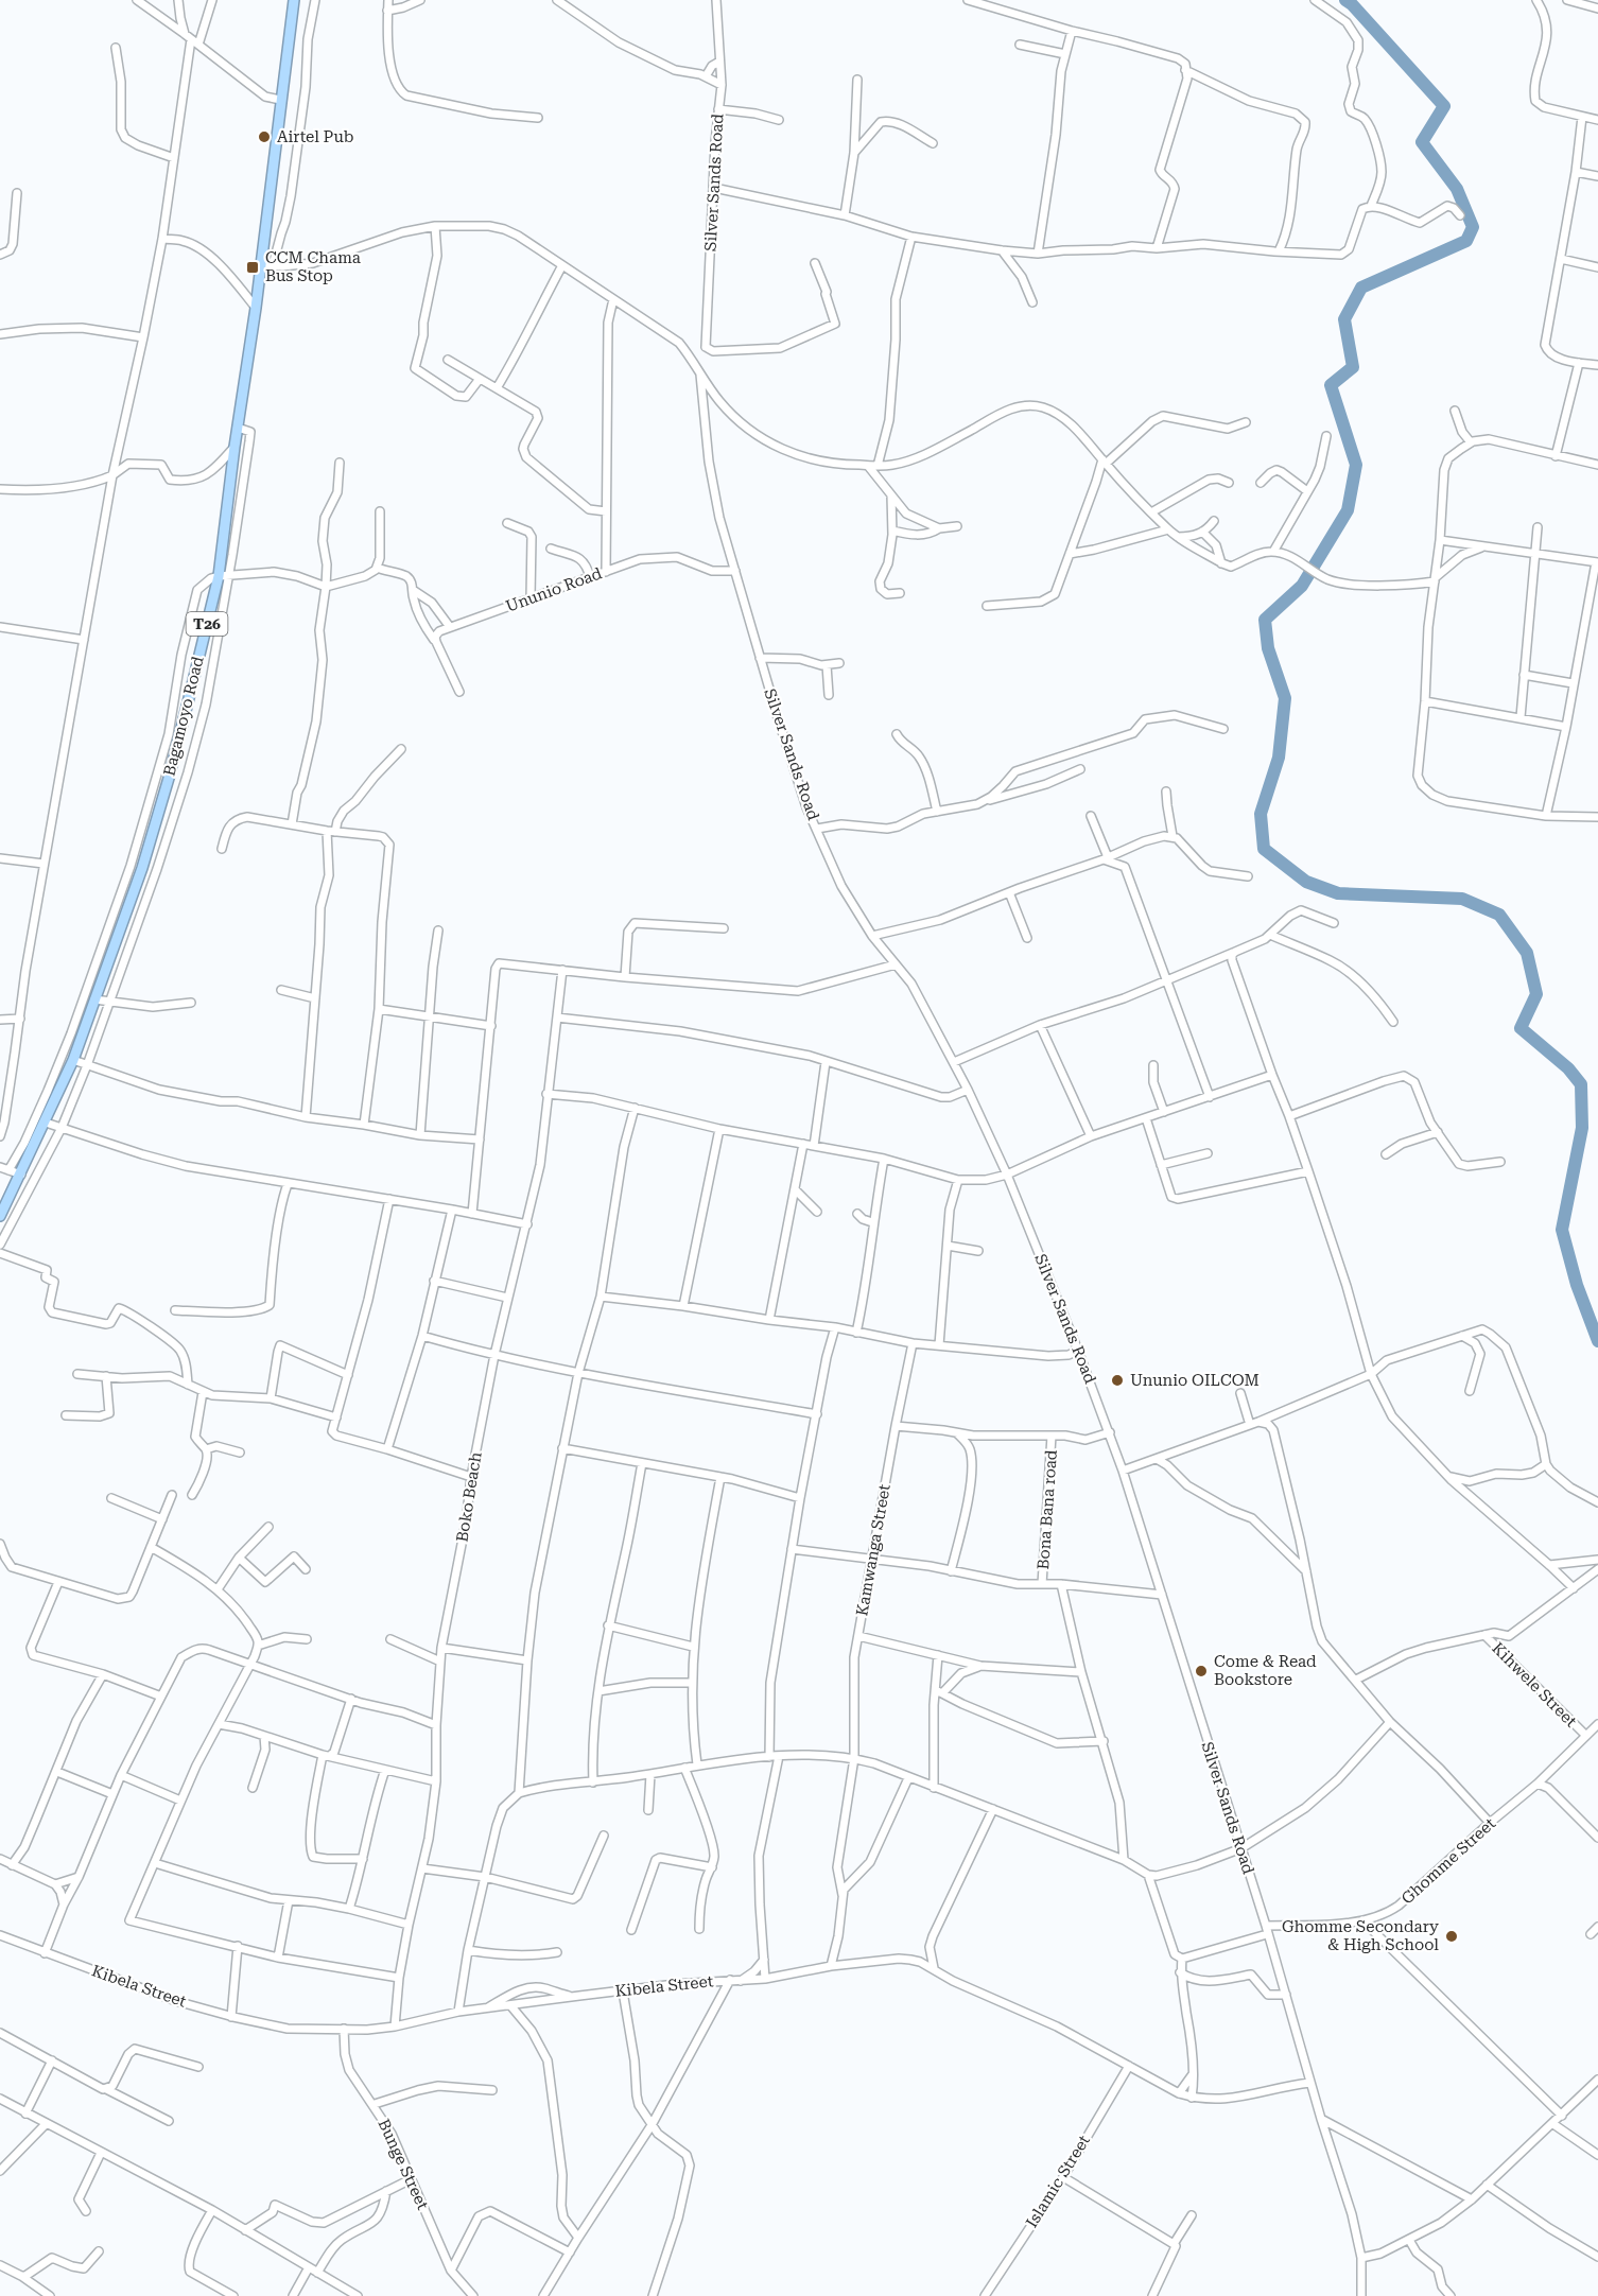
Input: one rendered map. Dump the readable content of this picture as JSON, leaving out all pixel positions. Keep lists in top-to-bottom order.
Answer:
{
  "streets": {
    "highway": ["T26", "Bagamoyo Road"],
    "street": [
      "Silver Sands Road",
      "Ununio Road",
      "Boko Beach",
      "Bona Bana road",
      "Kamwanga Street",
      "Kihwele Street",
      "Ghomme Street",
      "Kibela Street",
      "Bunge Street",
      "Islamic Street"
    ]
  },
  "crossings": [
    ["Silver Sands Road", "Ununio Road"],
    ["Silver Sands Road", "Ghomme Street"],
    ["Silver Sands Road", "Kibela Street"],
    ["Boko Beach", "Kibela Street"],
    ["Kamwanga Street", "Kibela Street"],
    ["Kihwele Street", "Ghomme Street"],
    ["Kibela Street", "Bunge Street"],
    ["Kibela Street", "Islamic Street"]
  ],
  "places": {
    "other": [
      "Airtel Pub",
      "Ununio OILCOM",
      "Come & Read Bookstore",
      "Ghomme Secondary & High School"
    ],
    "transit": ["CCM Chama Bus Stop"]
  }
}
